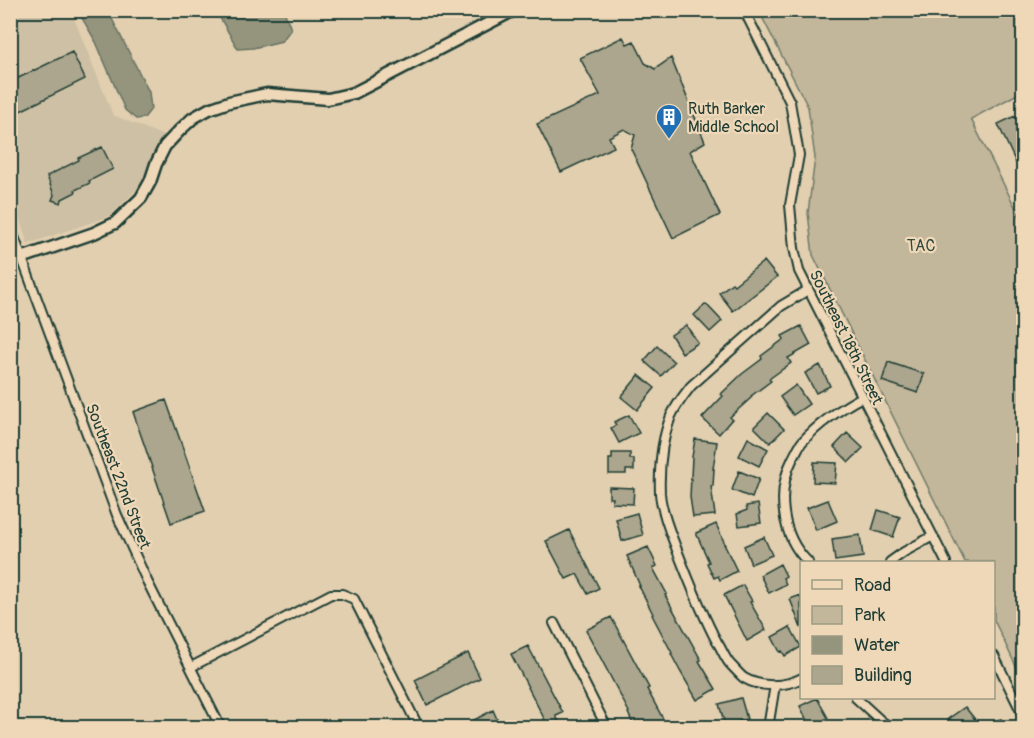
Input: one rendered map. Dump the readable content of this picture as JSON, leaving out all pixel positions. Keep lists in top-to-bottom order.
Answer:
{
  "streets": {
    "street": ["Southeast 18th Street", "Southeast 22nd Street"]
  },
  "parks": ["TAC"],
  "places": {
    "building": ["Ruth Barker Middle School"]
  },
  "legend": [
    "Road",
    "Park",
    "Water",
    "Building"
  ]
}
